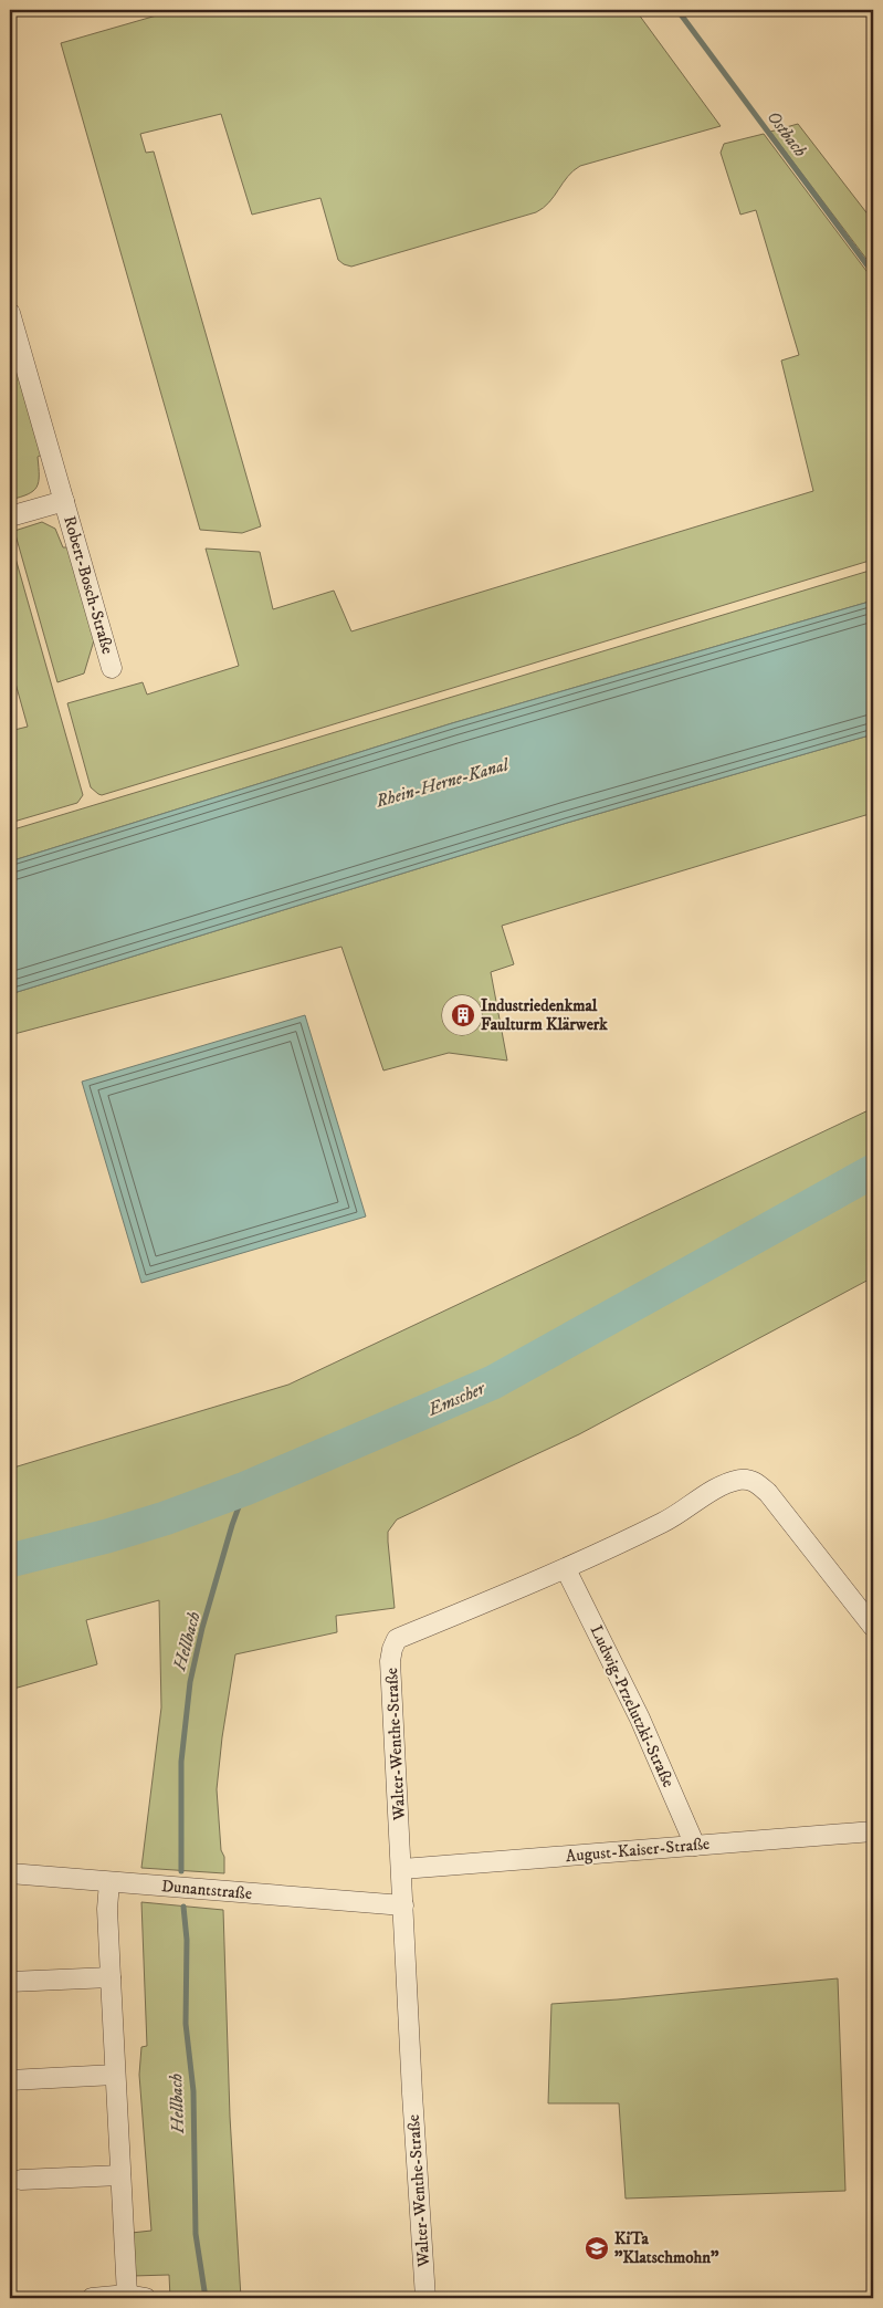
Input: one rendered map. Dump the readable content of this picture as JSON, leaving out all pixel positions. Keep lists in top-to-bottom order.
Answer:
{
  "streets": {
    "street": [
      "Robert-Bosch-Straße",
      "Ludwig-Przelutzki-Straße",
      "Walter-Wenthe-Straße",
      "August-Kaiser-Straße",
      "Dunantstraße"
    ]
  },
  "crossings": [
    ["Ludwig-Przelutzki-Straße", "Walter-Wenthe-Straße"],
    ["Ludwig-Przelutzki-Straße", "August-Kaiser-Straße"],
    ["Walter-Wenthe-Straße", "August-Kaiser-Straße"],
    ["Walter-Wenthe-Straße", "Dunantstraße"]
  ],
  "water": [
    "Ostbach",
    "Rhein-Herne-Kanal",
    "Emscher",
    "Hellbach"
  ],
  "places": {
    "building": ["Industriedenkmal Faulturm Klärwerk"],
    "school or university": ["KiTa \"Klatschmohn\""]
  }
}
